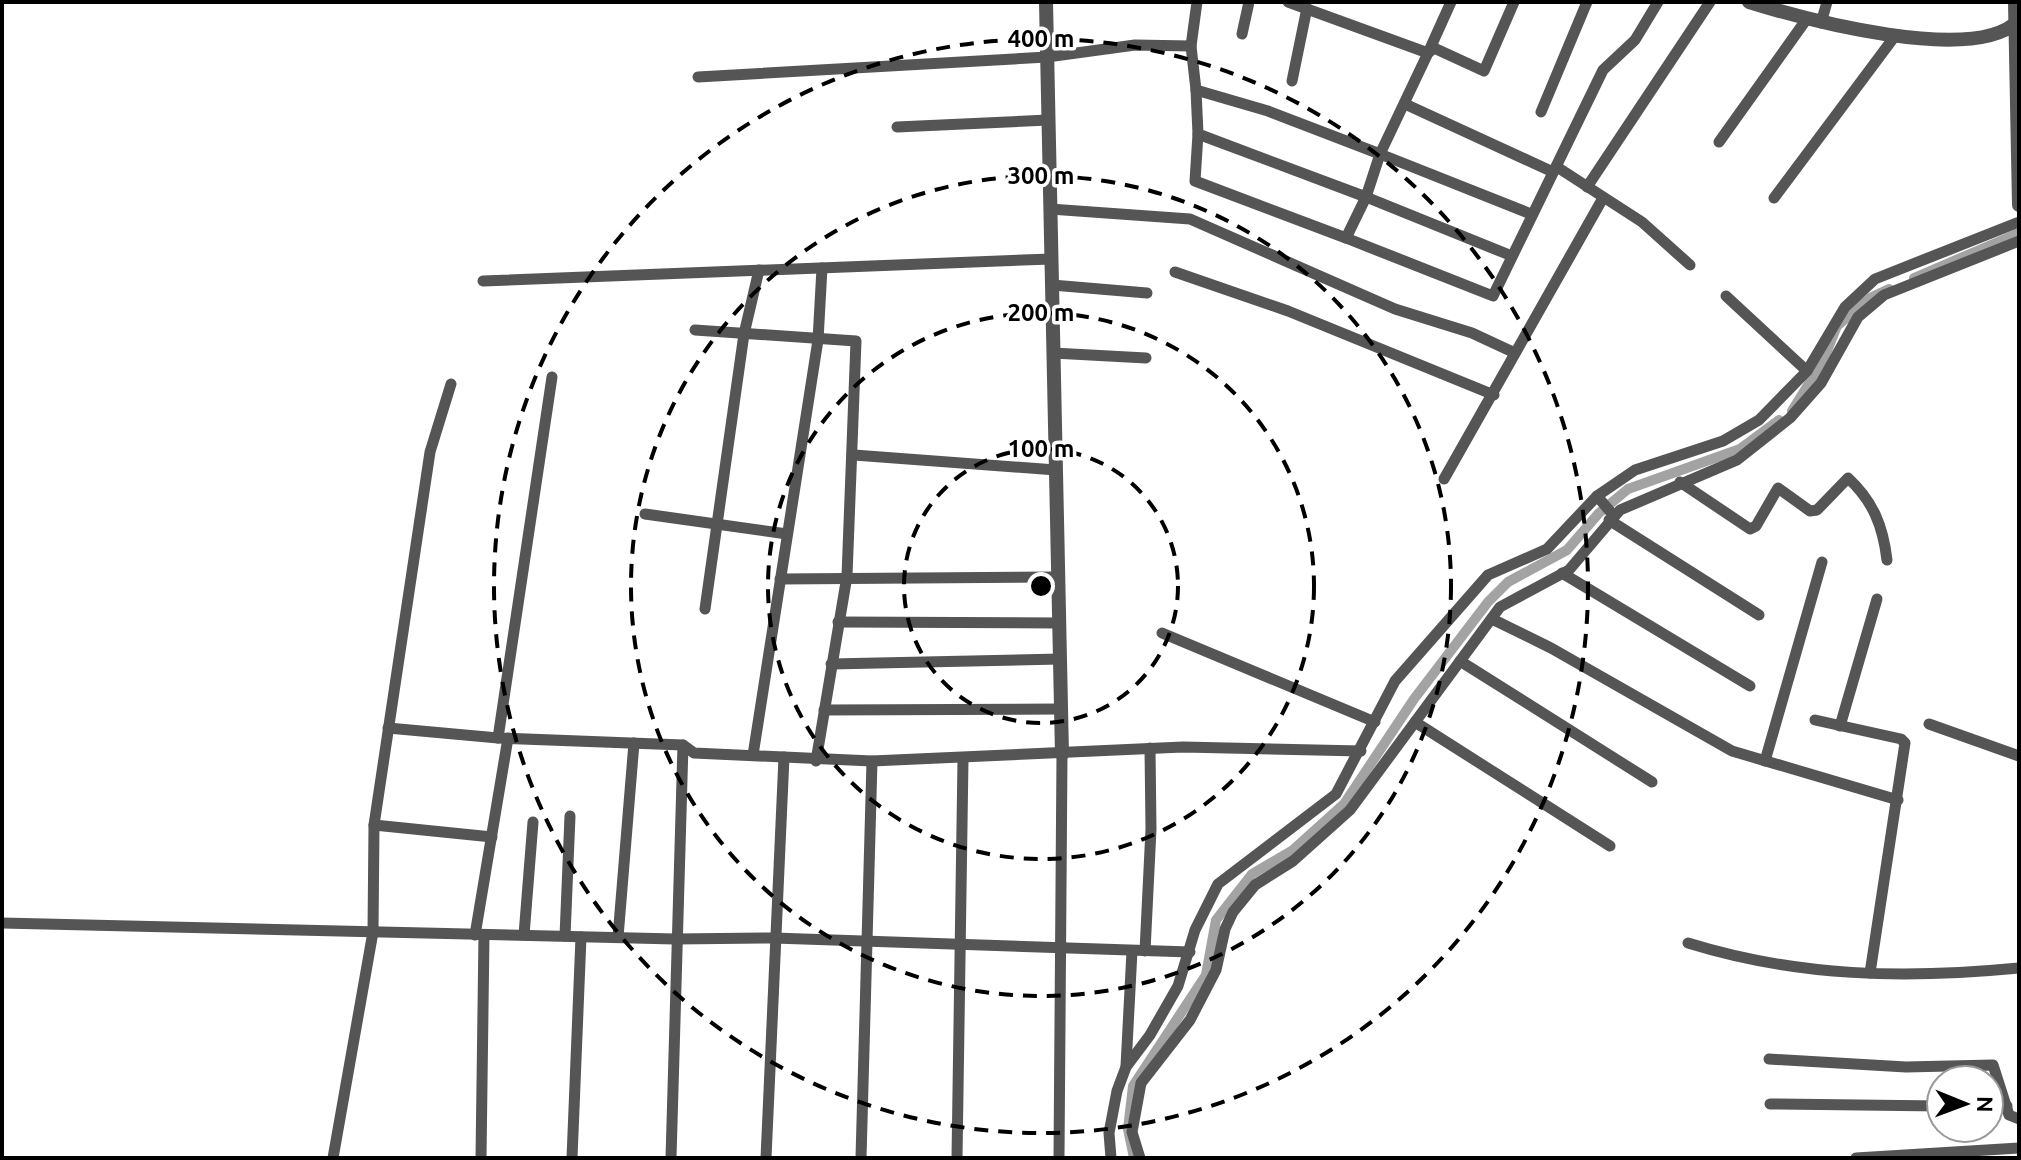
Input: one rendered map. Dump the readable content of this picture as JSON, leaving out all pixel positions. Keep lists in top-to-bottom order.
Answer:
{
  "north": "right",
  "rings": [
    "400 m",
    "300 m",
    "200 m",
    "100 m"
  ]
}
